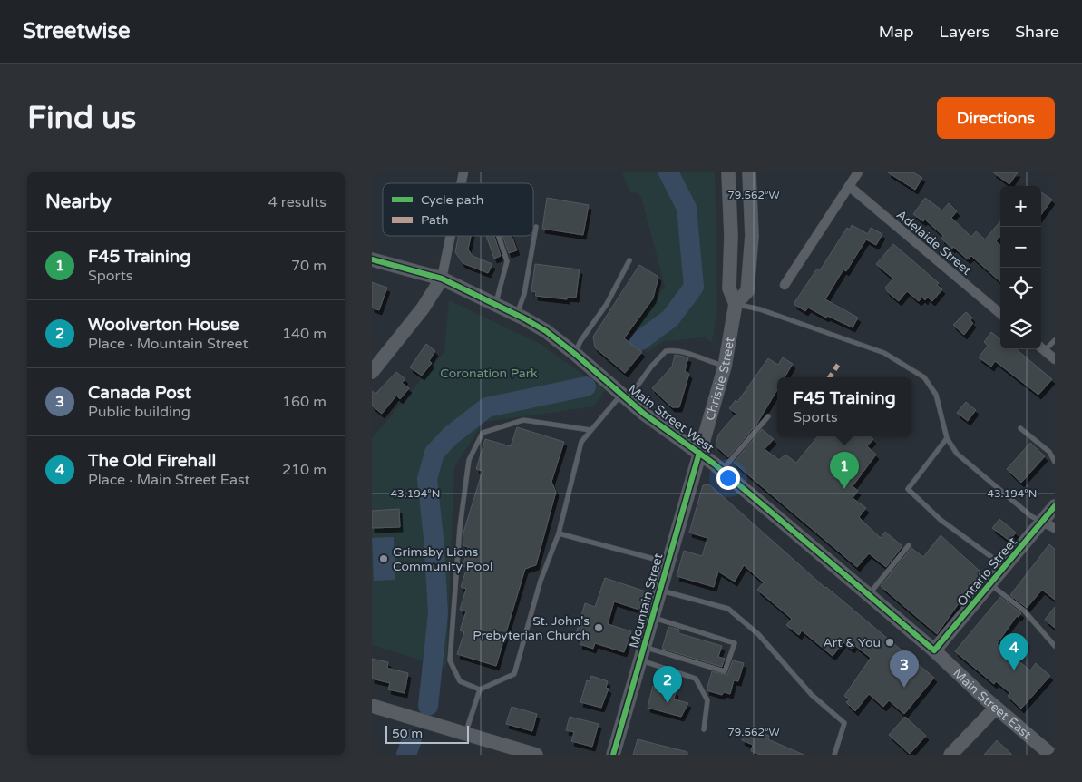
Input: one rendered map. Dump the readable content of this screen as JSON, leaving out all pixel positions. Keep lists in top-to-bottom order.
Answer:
{
  "streets": {
    "main road": [
      "Christie Street",
      "Main Street West",
      "Ontario Street",
      "Mountain Street",
      "Main Street East"
    ],
    "street": ["Adelaide Street"]
  },
  "crossings": [
    ["Christie Street", "Main Street West"],
    ["Christie Street", "Mountain Street"],
    ["Main Street West", "Ontario Street"],
    ["Main Street West", "Mountain Street"],
    ["Main Street West", "Main Street East"],
    ["Ontario Street", "Main Street East"]
  ],
  "parks": ["Coronation Park"],
  "places": ["Grimsby Lions Community Pool", "St. John's Prebyterian Church", "Art & You"],
  "legend": ["Cycle path", "Path"],
  "scale_bar": "50 m",
  "page": {
    "header": "Streetwise",
    "nav": ["Map", "Layers", "Share"],
    "buttons": "Directions",
    "title": "Find us",
    "heading": ["Nearby", "4 results"],
    "map_buttons": ["+", "−"],
    "list": [
      {
        "mark": "1",
        "name": "F45 Training",
        "note": "Sports",
        "value": "70 m"
      },
      {
        "mark": "2",
        "name": "Woolverton House",
        "note": "Place · Mountain Street",
        "value": "140 m"
      },
      {
        "mark": "3",
        "name": "Canada Post",
        "note": "Public building",
        "value": "160 m"
      },
      {
        "mark": "4",
        "name": "The Old Firehall",
        "note": "Place · Main Street East",
        "value": "210 m"
      }
    ],
    "popup": ["F45 Training", "Sports"],
    "pins": [
      "1",
      "4",
      "3",
      "2"
    ],
    "scale": "50 m"
  },
  "coordinates": ["79.562°W", "43.194°N"]
}
